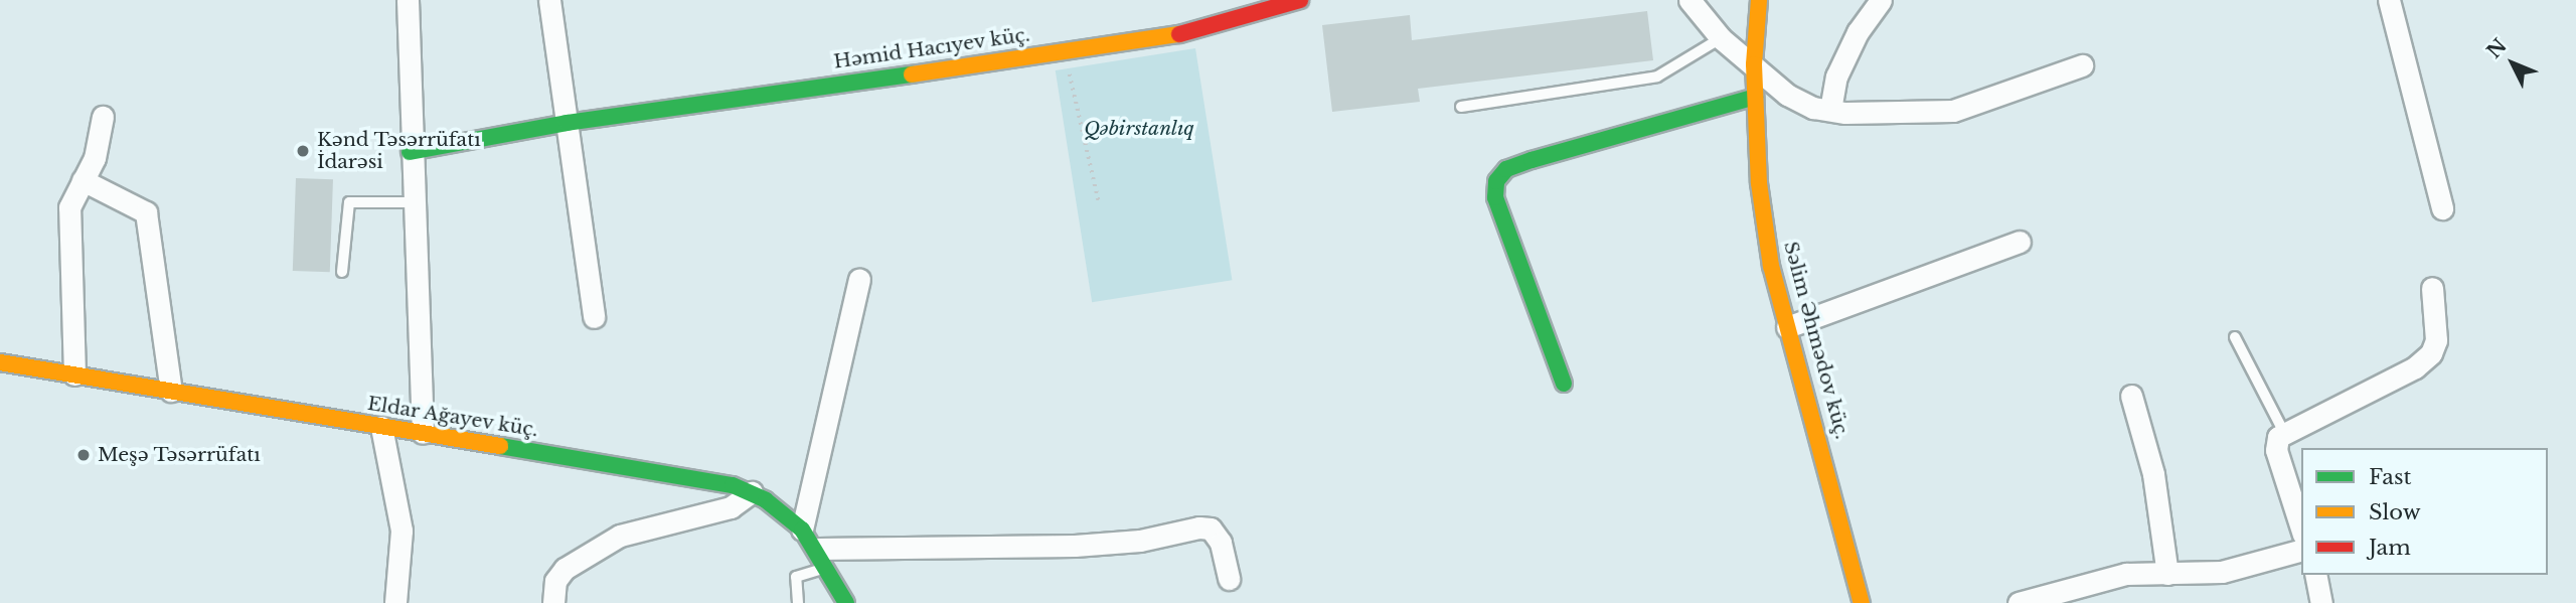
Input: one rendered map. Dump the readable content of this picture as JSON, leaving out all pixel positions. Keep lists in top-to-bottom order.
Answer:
{
  "streets": {
    "street": ["Həmid Hacıyev küç.", "Səlim Əhmədov küç.", "Eldar Ağayev küç."]
  },
  "parks": ["Qəbirstanlıq"],
  "places": ["Kənd Təsərrüfatı İdarəsi", "Meşə Təsərrüfatı"],
  "legend": ["Fast", "Slow", "Jam"],
  "north": "top left"
}
